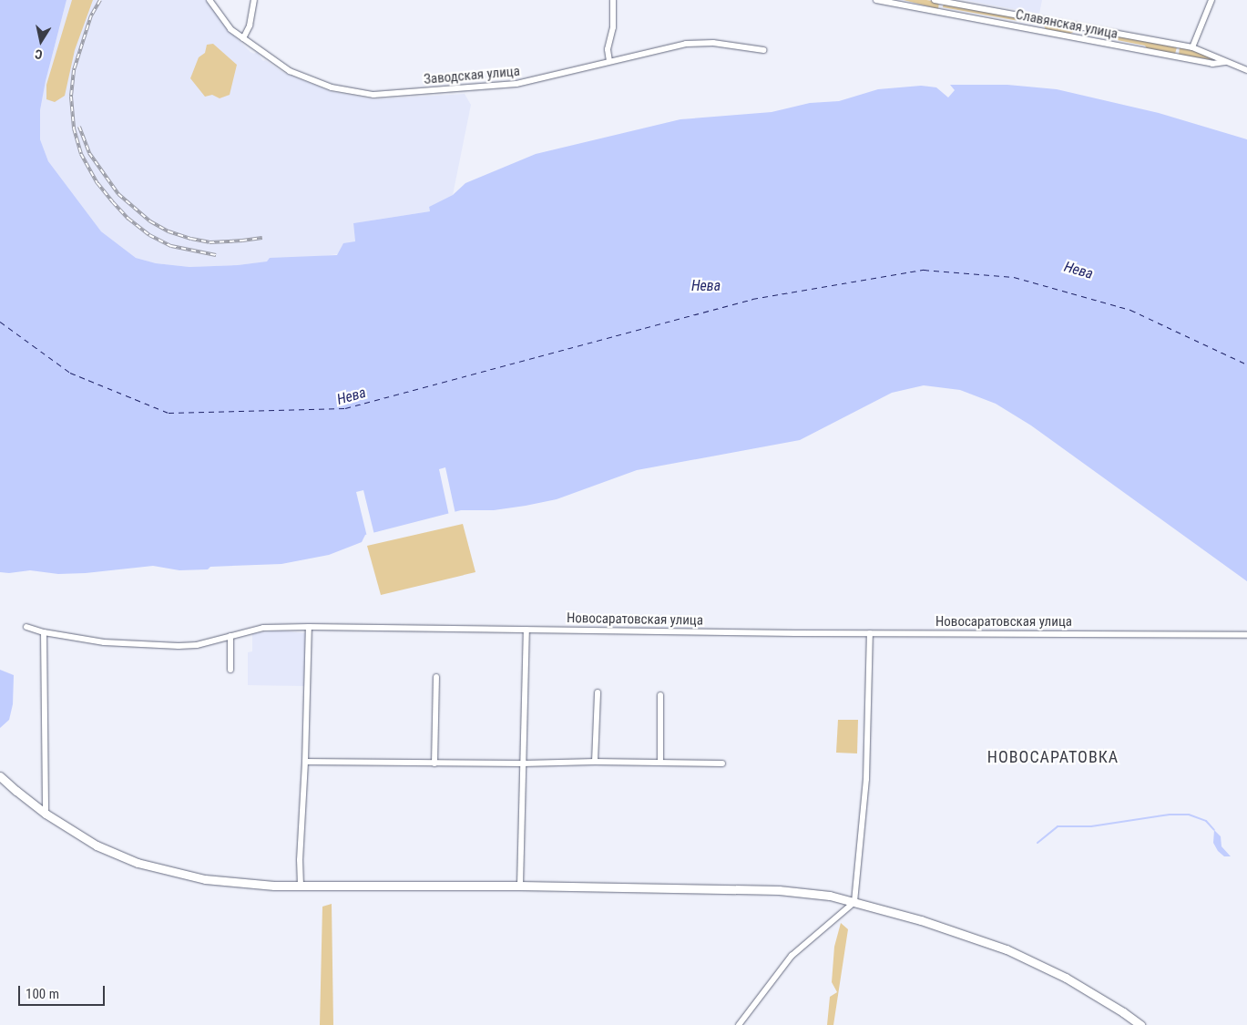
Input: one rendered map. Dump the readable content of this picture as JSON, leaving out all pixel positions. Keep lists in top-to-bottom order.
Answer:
{
  "streets": {
    "street": ["Славянская улица", "Заводская улица", "Новосаратовская улица"]
  },
  "districts": ["НОВОСАРАТОВКА"],
  "water": ["Нева"],
  "scale_bar": "100 m",
  "north": "bottom"
}
